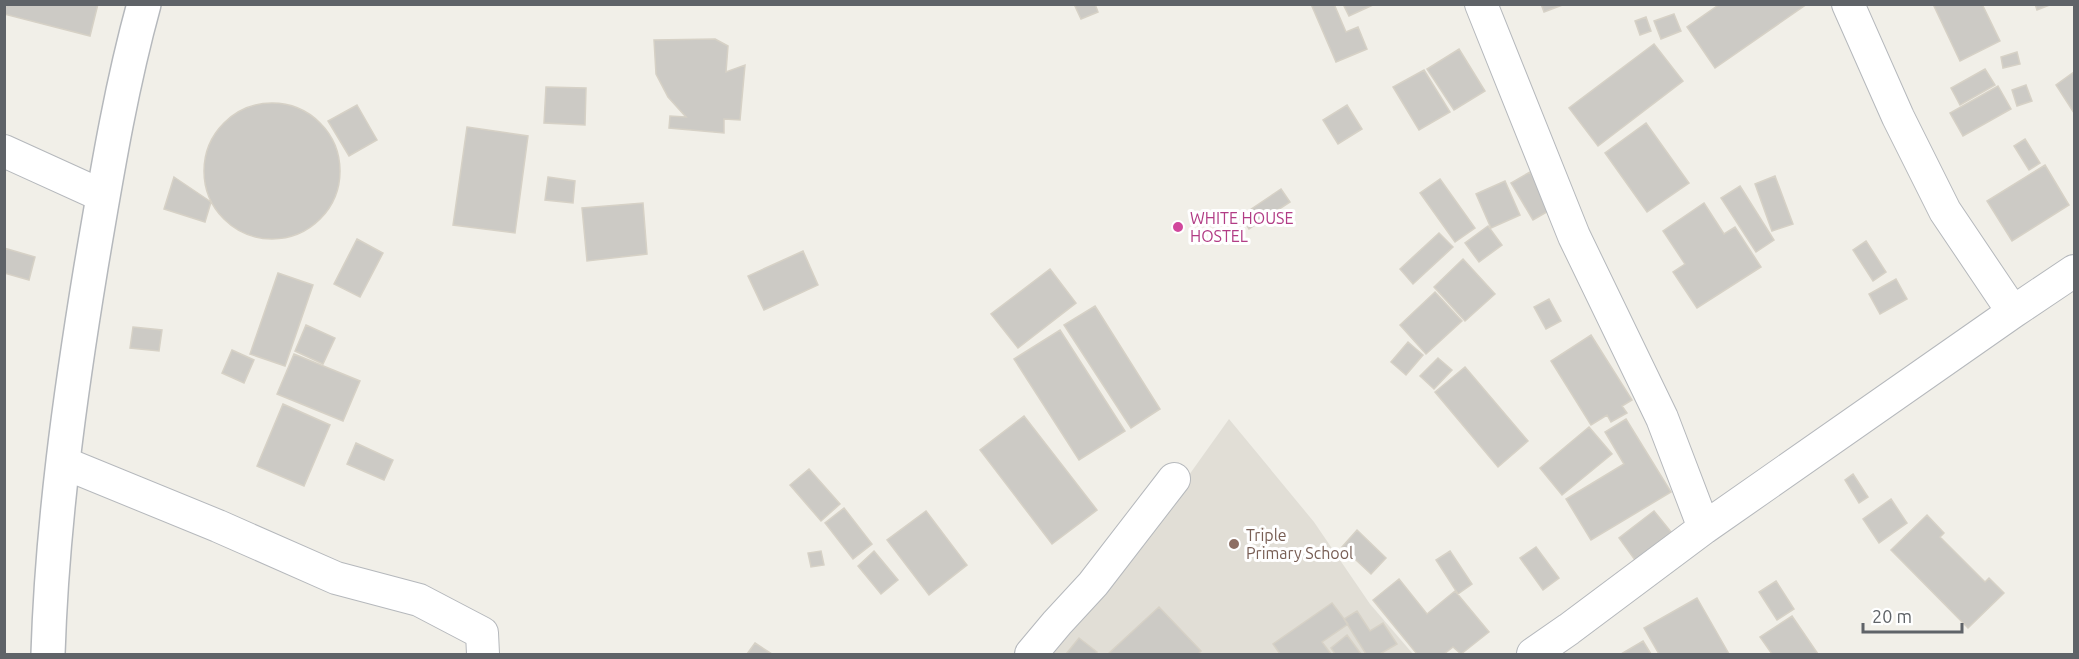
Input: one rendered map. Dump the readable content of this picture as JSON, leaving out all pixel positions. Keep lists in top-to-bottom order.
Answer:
{
  "places": ["WHITE HOUSE HOSTEL", "Triple Primary School"],
  "scale_bar": "20 m"
}
